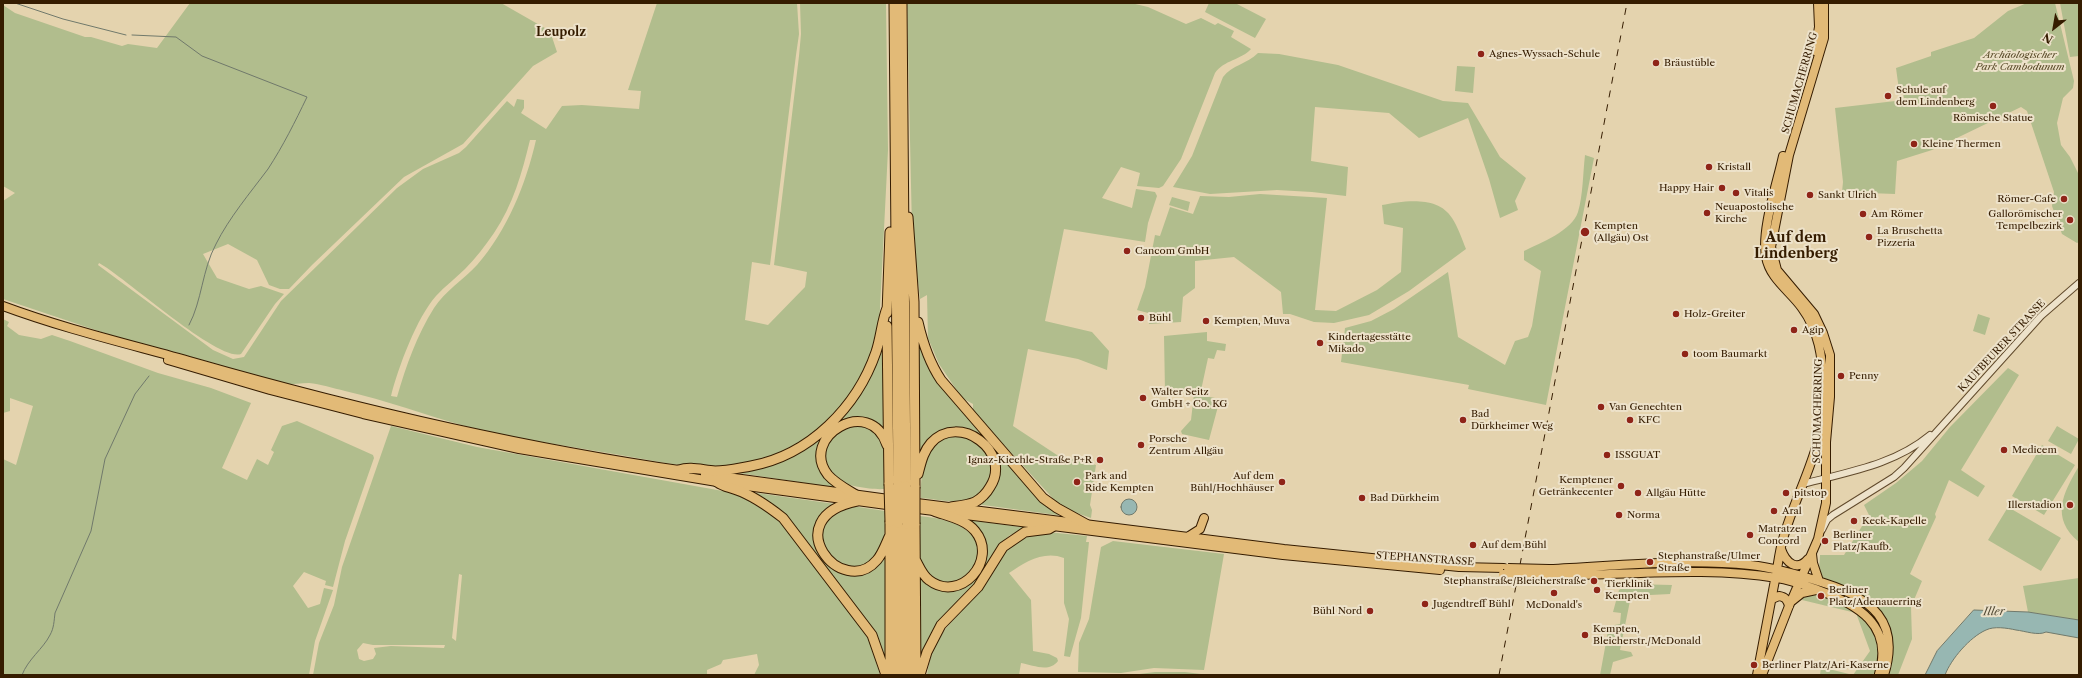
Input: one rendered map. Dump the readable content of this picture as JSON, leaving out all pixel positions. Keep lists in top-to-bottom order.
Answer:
{
  "streets": {
    "main road": ["SCHUMACHERRING", "STEPHANSTRASSE"],
    "street": ["KAUFBEURER STRASSE"]
  },
  "crossings": [
    ["SCHUMACHERRING", "KAUFBEURER STRASSE"],
    ["SCHUMACHERRING", "STEPHANSTRASSE"]
  ],
  "districts": ["Leupolz", "Auf dem Lindenberg"],
  "water": ["Iller"],
  "parks": ["Archäologischer Park Cambodunum"],
  "places": [
    "Agnes-Wyssach-Schule",
    "Bräustüble",
    "Schule auf dem Lindenberg",
    "Römische Statue",
    "Kleine Thermen",
    "Kristall",
    "Happy Hair",
    "Vitalis",
    "Sankt Ulrich",
    "Römer-Cafe",
    "Neuapostolische Kirche",
    "Am Römer",
    "Gallorömischer Tempelbezirk",
    "Kempten (Allgäu) Ost",
    "La Bruschetta Pizzeria",
    "Cancom GmbH",
    "Holz-Greiter",
    "Bühl",
    "Kempten, Muva",
    "Agip",
    "Kindertagesstätte Mikado",
    "toom Baumarkt",
    "Penny",
    "Walter Seitz GmbH + Co. KG",
    "Van Genechten",
    "Bad Dürkheimer Weg",
    "KFC",
    "Porsche Zentrum Allgäu",
    "Medicem",
    "ISSGUAT",
    "Ignaz-Kiechle-Straße P+R",
    "Park and Ride Kempten",
    "Auf dem Bühl/Hochhäuser",
    "Kemptener Getränkecenter",
    "Allgäu Hütte",
    "pitstop",
    "Bad Dürkheim",
    "Illerstadion",
    "Aral",
    "Norma",
    "Keck-Kapelle",
    "Matratzen Concord",
    "Berliner Platz/Kaufb.",
    "Auf dem Bühl",
    "Stephanstraße/Ulmer Straße",
    "Stephanstraße/Bleicherstraße",
    "Tierklinik Kempten",
    "McDonald's",
    "Berliner Platz/Adenauerring",
    "Jugendtreff Bühl",
    "Bühl Nord",
    "Kempten, Bleicherstr./McDonald",
    "Berliner Platz/Ari-Kaserne"
  ],
  "north": "bottom left"
}
